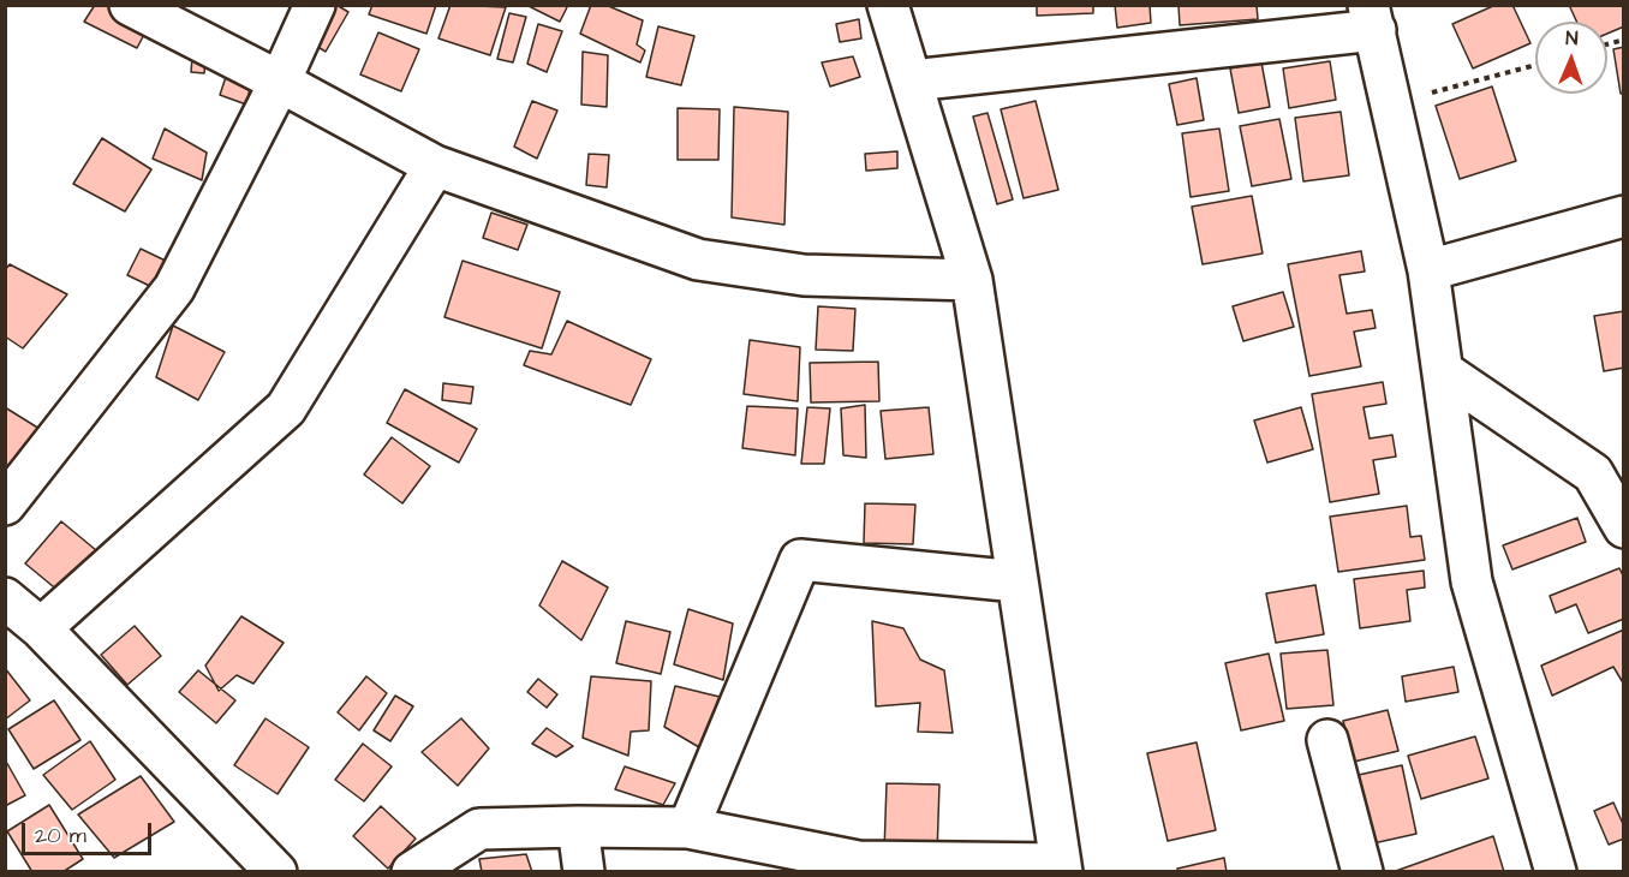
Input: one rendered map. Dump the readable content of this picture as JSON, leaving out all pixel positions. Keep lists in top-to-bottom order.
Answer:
{
  "scale_bar": "20 m",
  "north": "top"
}
